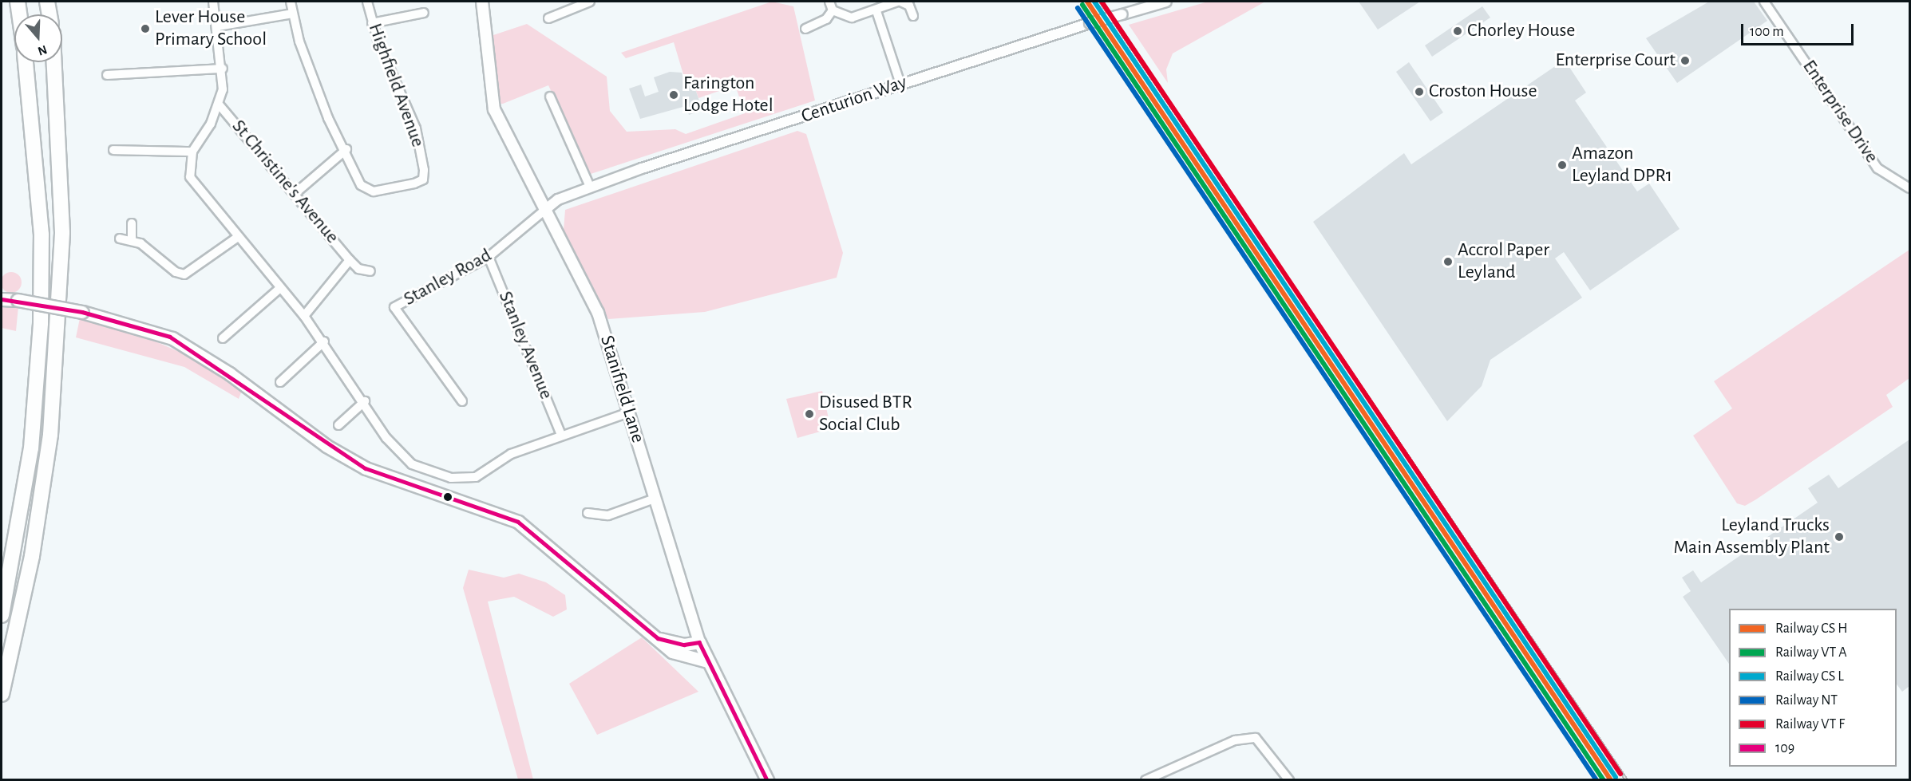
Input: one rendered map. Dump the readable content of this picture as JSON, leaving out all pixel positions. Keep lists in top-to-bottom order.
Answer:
{
  "streets": {
    "main road": ["Stanifield Lane"],
    "street": [
      "Highfield Avenue",
      "Centurion Way",
      "Enterprise Drive",
      "St Christine's Avenue",
      "Stanley Road",
      "Stanley Avenue"
    ]
  },
  "crossings": [
    ["Centurion Way", "Stanley Road"],
    ["Centurion Way", "Stanifield Lane"],
    ["Stanley Road", "Stanley Avenue"],
    ["Stanley Road", "Stanifield Lane"]
  ],
  "places": [
    "Lever House Primary School",
    "Chorley House",
    "Enterprise Court",
    "Croston House",
    "Farington Lodge Hotel",
    "Amazon Leyland DPR1",
    "Accrol Paper Leyland",
    "Disused BTR Social Club",
    "Leyland Trucks Main Assembly Plant"
  ],
  "lines": ["rail line NT", "transit line 109"],
  "legend": [
    "Railway CS H",
    "Railway VT A",
    "Railway CS L",
    "Railway NT",
    "Railway VT F",
    "109"
  ],
  "scale_bar": "100 m",
  "north": "bottom"
}
